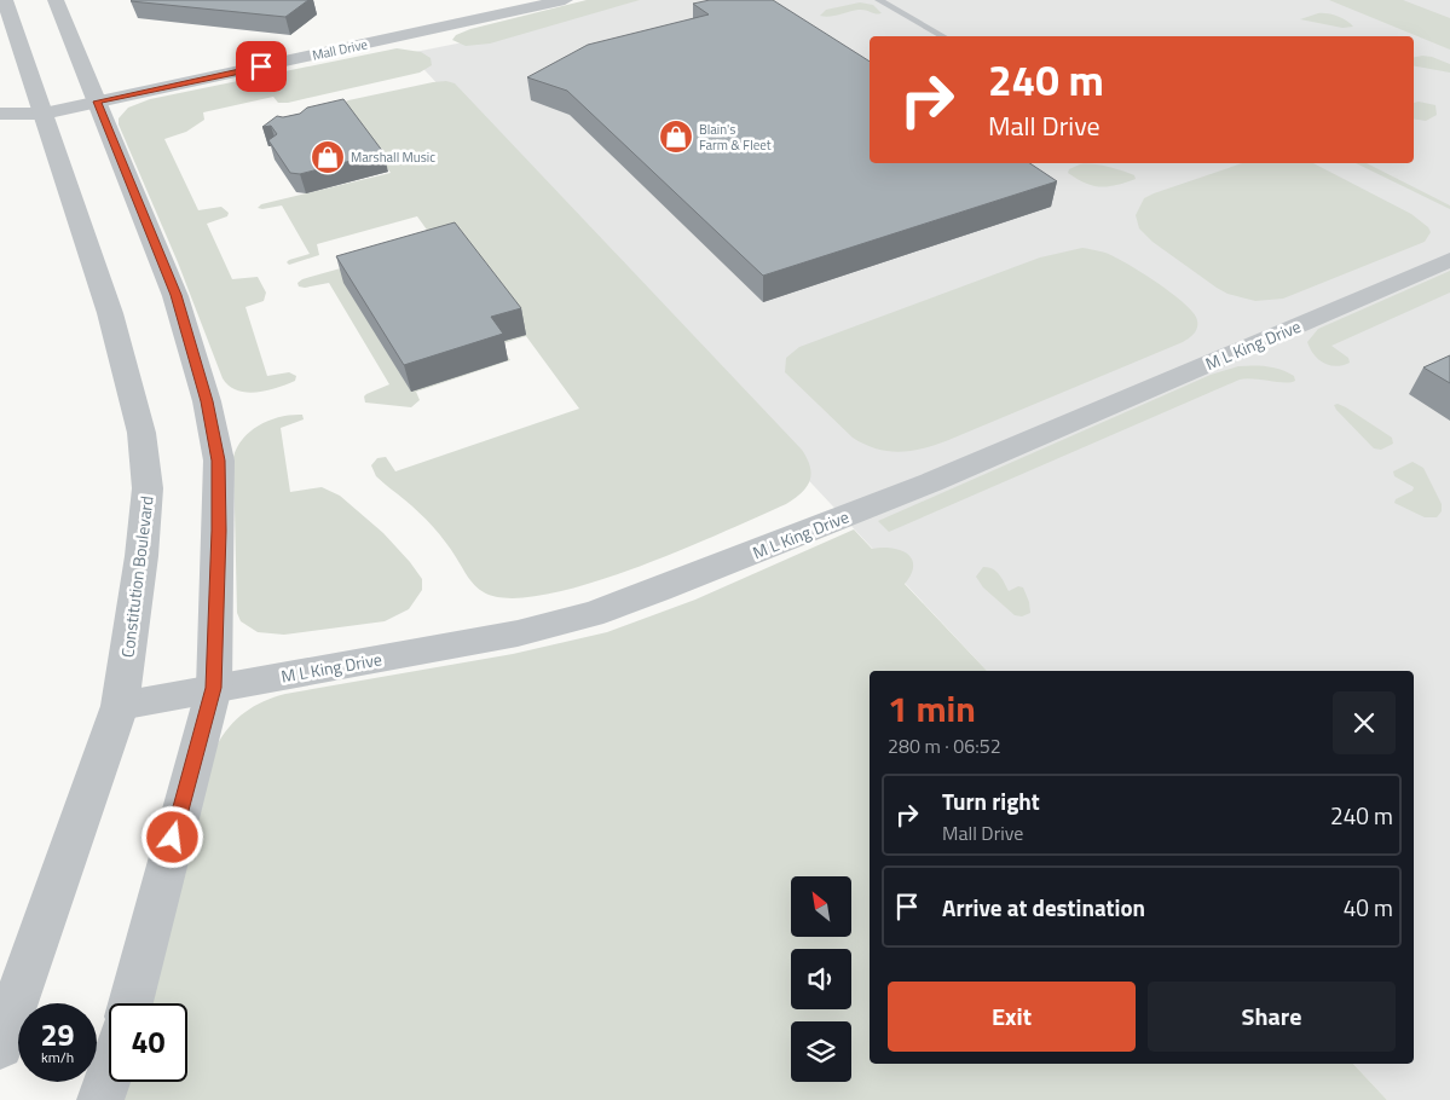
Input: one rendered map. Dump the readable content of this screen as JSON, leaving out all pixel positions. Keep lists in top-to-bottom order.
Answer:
{
  "streets": {
    "street": ["Mall Drive", "M L King Drive", "Constitution Boulevard"]
  },
  "crossings": [
    ["Mall Drive", "Constitution Boulevard"],
    ["M L King Drive", "Constitution Boulevard"]
  ],
  "places": {
    "shop": ["Blain's Farm & Fleet", "Marshall Music"]
  },
  "north": "top left",
  "page": {
    "turn": ["240 m", "Mall Drive"],
    "heading": ["1 min", "280 m · 06:52"],
    "list": [
      {
        "name": "Turn right",
        "note": "Mall Drive",
        "value": "240 m"
      },
      {
        "name": "Arrive at destination",
        "value": "40 m"
      }
    ],
    "buttons": ["Exit", "Share"],
    "speed": "29 km/h",
    "limit": "40"
  }
}
